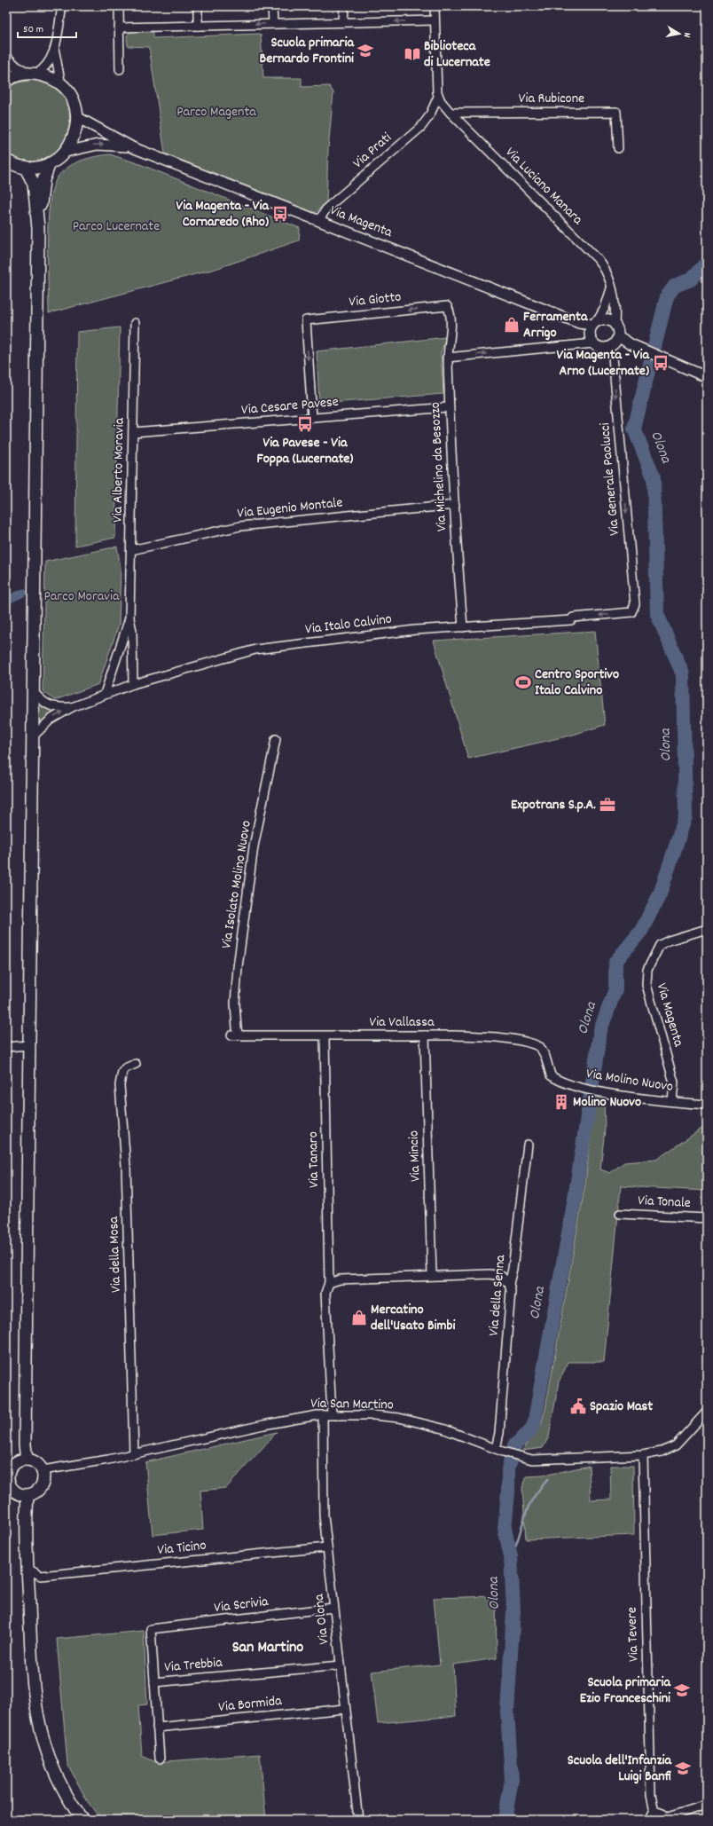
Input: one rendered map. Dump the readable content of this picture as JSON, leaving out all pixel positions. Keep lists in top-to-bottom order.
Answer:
{
  "streets": {
    "street": [
      "Via Rubicone",
      "Via Prati",
      "Via Luciano Manara",
      "Via Magenta",
      "Via Giotto",
      "Via Cesare Pavese",
      "Via Michelino da Besozzo",
      "Via Alberto Moravia",
      "Via Generale Paolucci",
      "Via Eugenio Montale",
      "Via Italo Calvino",
      "Via Isolato Molino Nuovo",
      "Via Vallassa",
      "Via Molino Nuovo",
      "Via Mincio",
      "Via Tanaro",
      "Via Tonale",
      "Via della Mosa",
      "Via della Senna",
      "Via San Martino",
      "Via Ticino",
      "Via Scrivia",
      "Via Olona",
      "Via Tevere",
      "Via Trebbia",
      "Via Bormida"
    ]
  },
  "crossings": [
    ["Via Rubicone", "Via Luciano Manara"],
    ["Via Prati", "Via Luciano Manara"],
    ["Via Prati", "Via Magenta"],
    ["Via Luciano Manara", "Via Magenta"],
    ["Via Luciano Manara", "Via Generale Paolucci"],
    ["Via Magenta", "Via Generale Paolucci"],
    ["Via Magenta", "Via Molino Nuovo"],
    ["Via Giotto", "Via Cesare Pavese"],
    ["Via Giotto", "Via Michelino da Besozzo"],
    ["Via Cesare Pavese", "Via Michelino da Besozzo"],
    ["Via Cesare Pavese", "Via Alberto Moravia"],
    ["Via Michelino da Besozzo", "Via Eugenio Montale"],
    ["Via Michelino da Besozzo", "Via Italo Calvino"],
    ["Via Alberto Moravia", "Via Eugenio Montale"],
    ["Via Alberto Moravia", "Via Italo Calvino"],
    ["Via Generale Paolucci", "Via Italo Calvino"],
    ["Via Isolato Molino Nuovo", "Via Vallassa"],
    ["Via Vallassa", "Via Molino Nuovo"],
    ["Via Vallassa", "Via Mincio"],
    ["Via Vallassa", "Via Tanaro"],
    ["Via Tanaro", "Via San Martino"],
    ["Via della Mosa", "Via San Martino"],
    ["Via della Senna", "Via San Martino"],
    ["Via San Martino", "Via Olona"],
    ["Via San Martino", "Via Tevere"],
    ["Via Ticino", "Via Olona"],
    ["Via Scrivia", "Via Olona"],
    ["Via Scrivia", "Via Trebbia"],
    ["Via Olona", "Via Trebbia"],
    ["Via Olona", "Via Bormida"]
  ],
  "one_way": ["Via Generale Paolucci"],
  "districts": ["San Martino"],
  "water": ["Olona"],
  "parks": ["Parco Magenta", "Parco Lucernate", "Parco Moravia"],
  "places": {
    "school or university": ["Scuola primaria Bernardo Frontini", "Scuola primaria Ezio Franceschini", "Scuola dell'Infanzia Luigi Banfi"],
    "library": ["Biblioteca di Lucernate"],
    "bus stop": ["Via Magenta - Via Cornaredo (Rho)", "Via Magenta - Via Arno (Lucernate)", "Via Pavese - Via Foppa (Lucernate)"],
    "shop": ["Ferramenta Arrigo", "Mercatino dell'Usato Bimbi"],
    "sports": ["Centro Sportivo Italo Calvino"],
    "office": ["Expotrans S.p.A."],
    "building": ["Molino Nuovo"],
    "public building": ["Spazio Mast"]
  },
  "scale_bar": "50 m",
  "north": "right"
}
